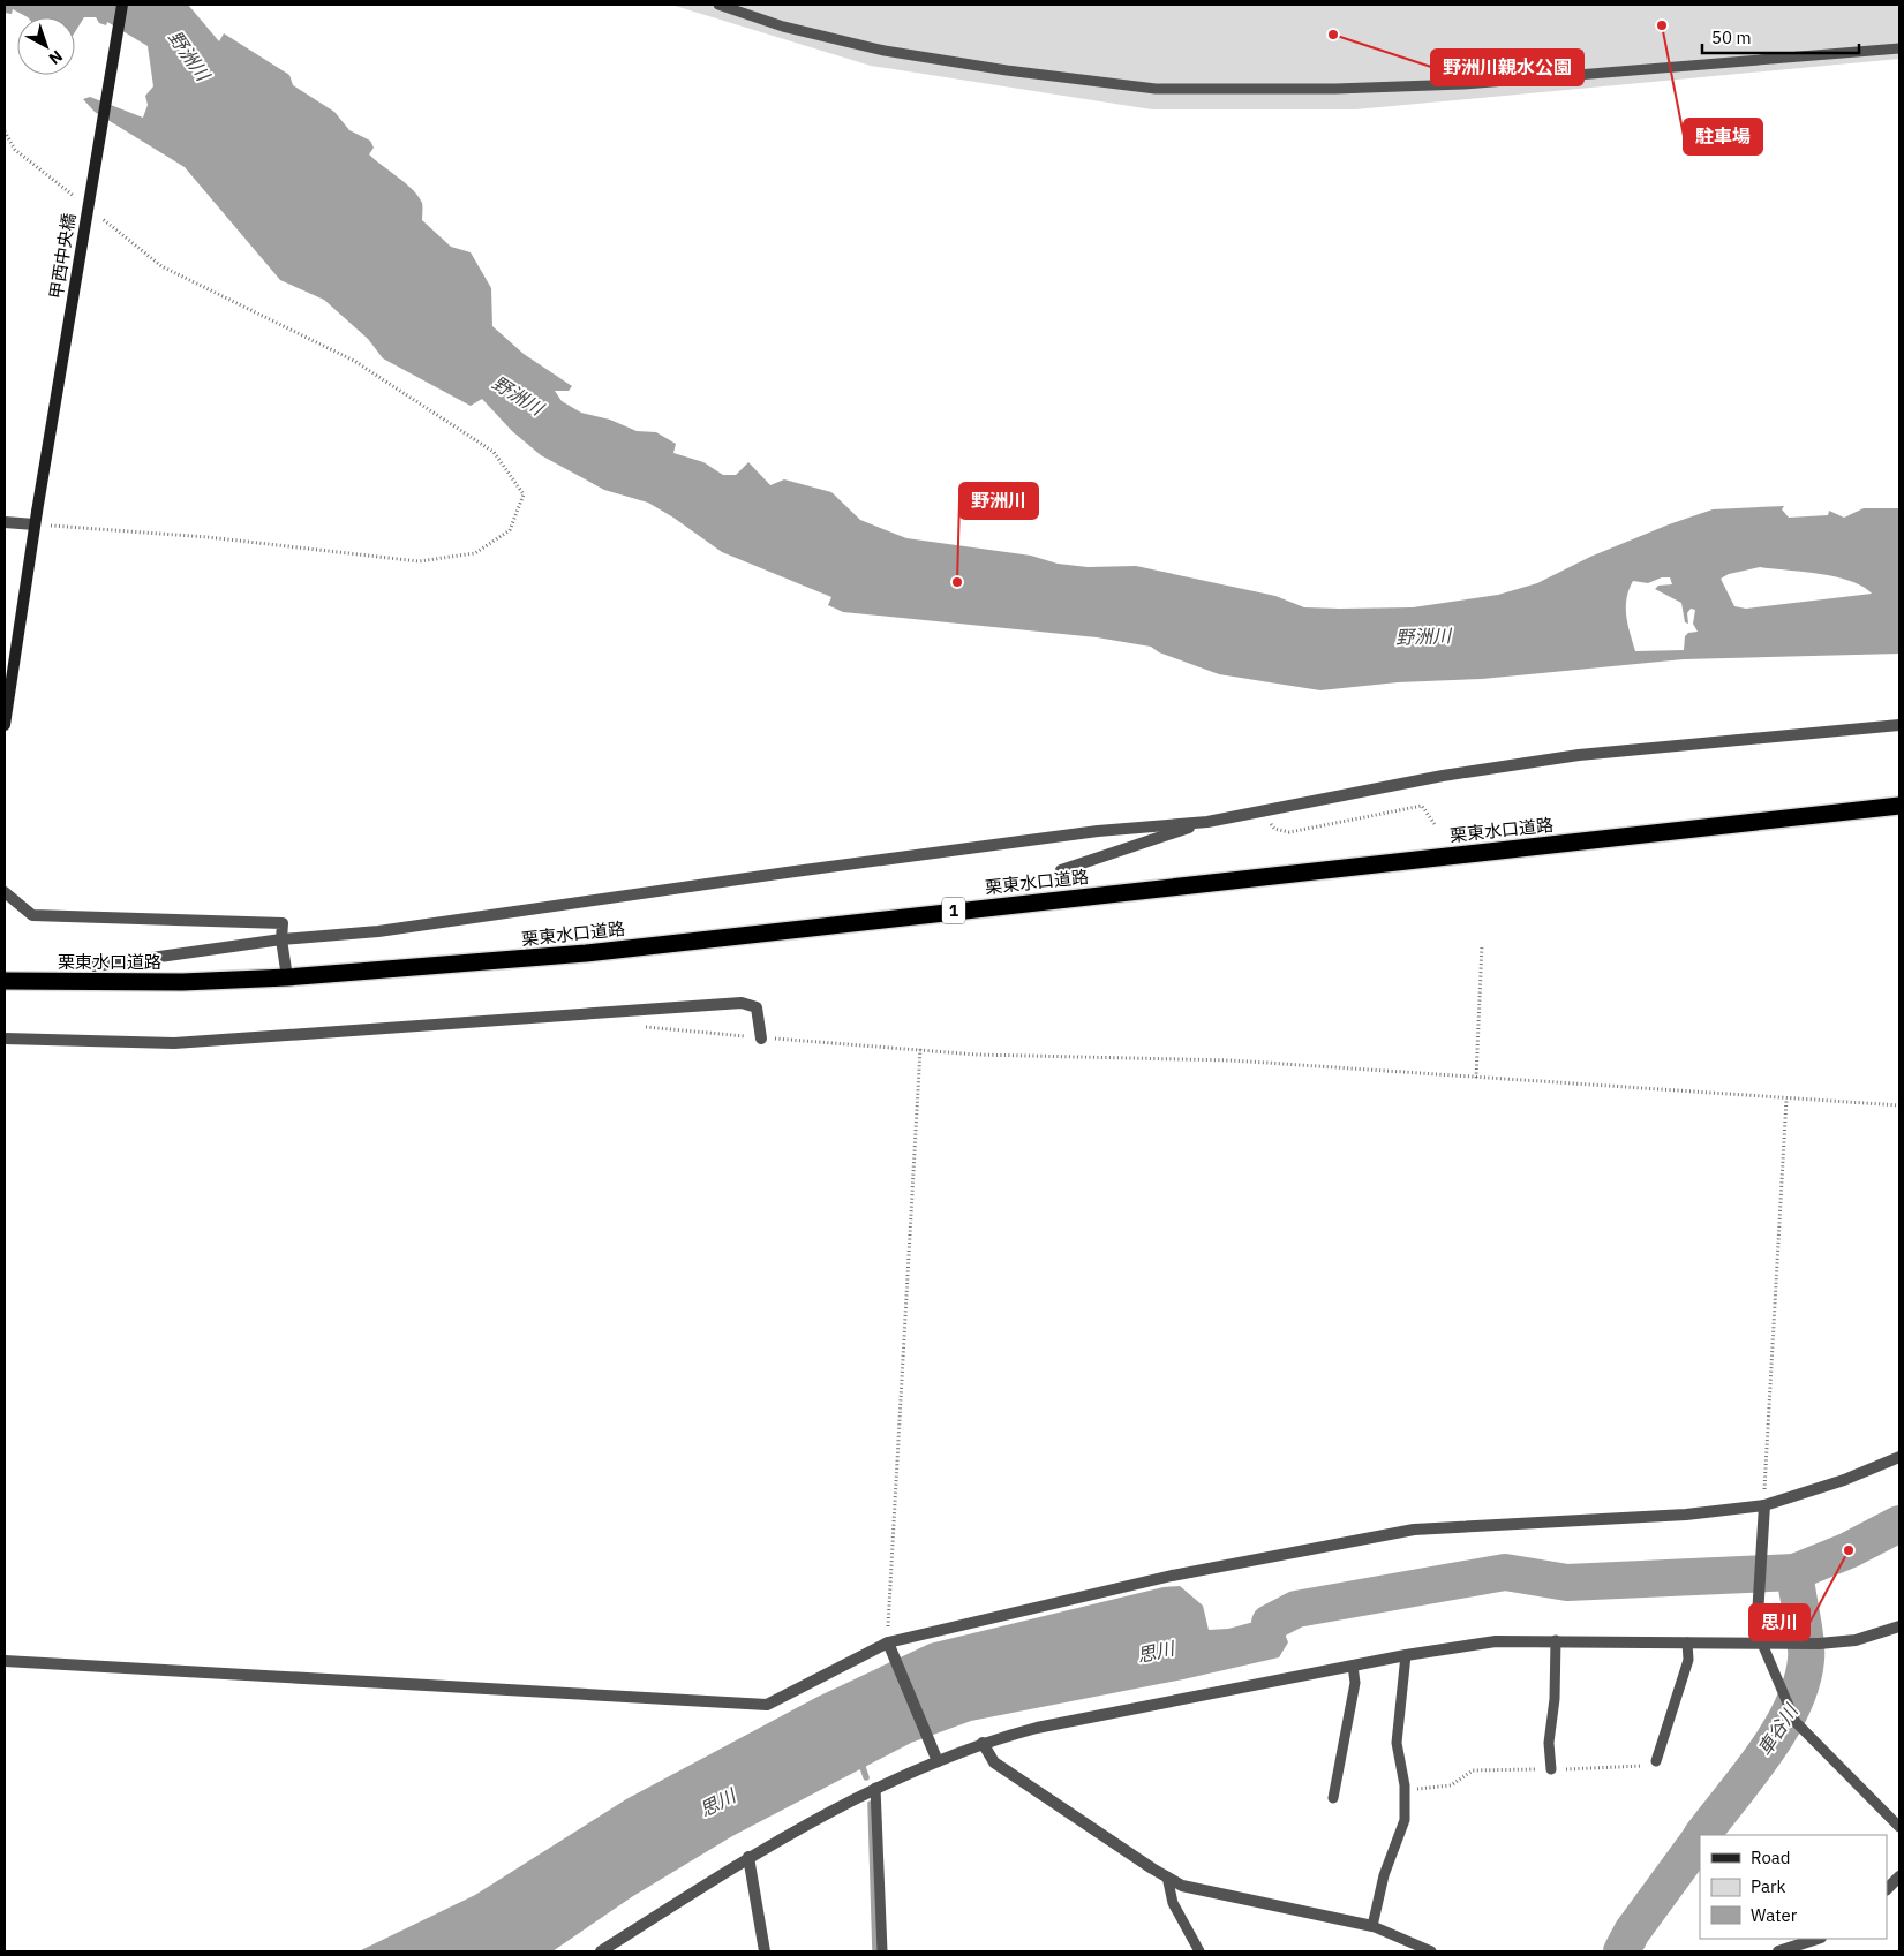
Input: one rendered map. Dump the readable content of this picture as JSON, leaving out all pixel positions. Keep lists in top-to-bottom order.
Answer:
{
  "streets": {
    "highway": ["栗東水口道路", "1"],
    "street": ["甲西中央橋"]
  },
  "water": ["野洲川", "思川", "車谷川"],
  "places": [
    "駐車場",
    "野洲川親水公園",
    "野洲川",
    "思川"
  ],
  "legend": ["Road", "Park", "Water"],
  "scale_bar": "50 m",
  "north": "bottom right"
}
